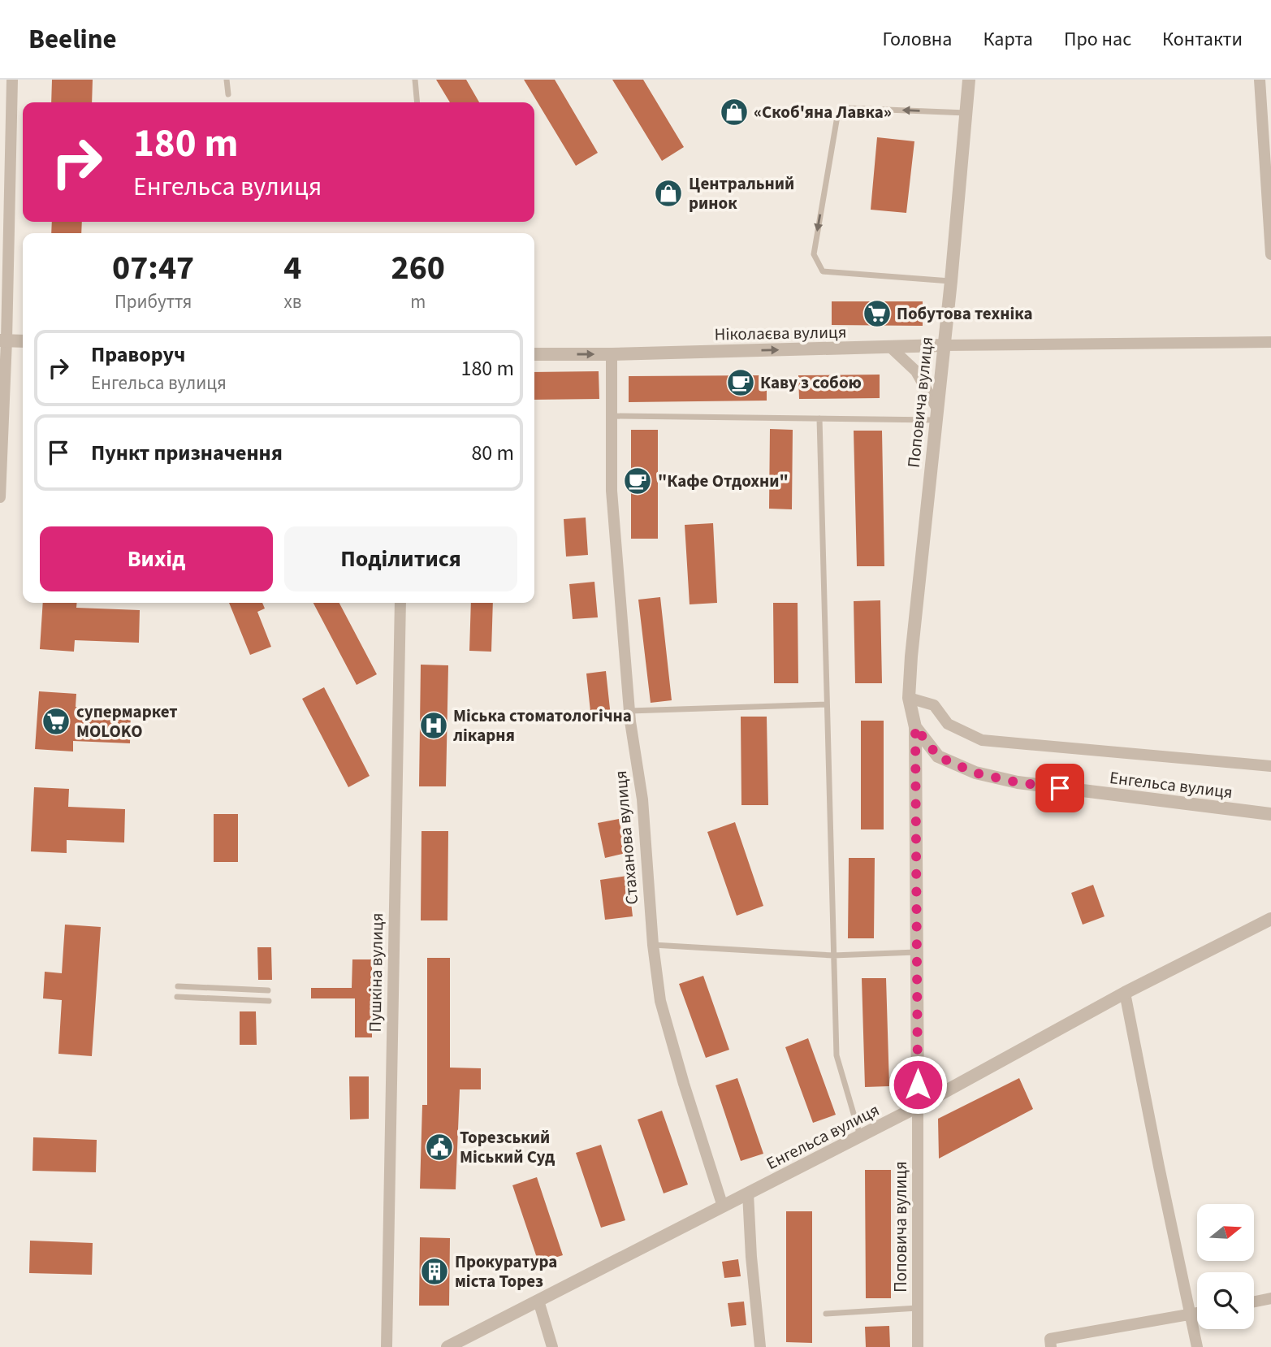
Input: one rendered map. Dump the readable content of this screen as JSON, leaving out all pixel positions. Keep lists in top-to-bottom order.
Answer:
{
  "streets": {
    "street": [
      "Ніколаєва вулиця",
      "Поповича вулиця",
      "Енгельса вулиця",
      "Стаханова вулиця",
      "Пушкіна вулиця"
    ]
  },
  "crossings": [
    ["Ніколаєва вулиця", "Поповича вулиця"],
    ["Ніколаєва вулиця", "Стаханова вулиця"],
    ["Поповича вулиця", "Енгельса вулиця"],
    ["Енгельса вулиця", "Стаханова вулиця"]
  ],
  "one_way": ["Ніколаєва вулиця"],
  "places": {
    "shop": ["«Скоб'яна Лавка»", "Центральний ринок"],
    "supermarket": ["Побутова техніка", "супермаркет MOLOKO"],
    "cafe": ["Каву з собою", "\"Кафе Отдохни\""],
    "hospital": ["Міська стоматологічна лікарня"],
    "public building": ["Торезський Міський Суд"],
    "building": ["Прокуратура міста Торез"]
  },
  "north": "right",
  "page": {
    "header": "Beeline",
    "nav": [
      "Головна",
      "Карта",
      "Про нас",
      "Контакти"
    ],
    "turn": ["180 m", "Енгельса вулиця"],
    "eta": [
      "07:47",
      "Прибуття",
      "4",
      "хв",
      "260",
      "m"
    ],
    "list": [
      {
        "name": "Праворуч",
        "note": "Енгельса вулиця",
        "value": "180 m"
      },
      {
        "name": "Пункт призначення",
        "value": "80 m"
      }
    ],
    "buttons": ["Вихід", "Поділитися"]
  }
}
